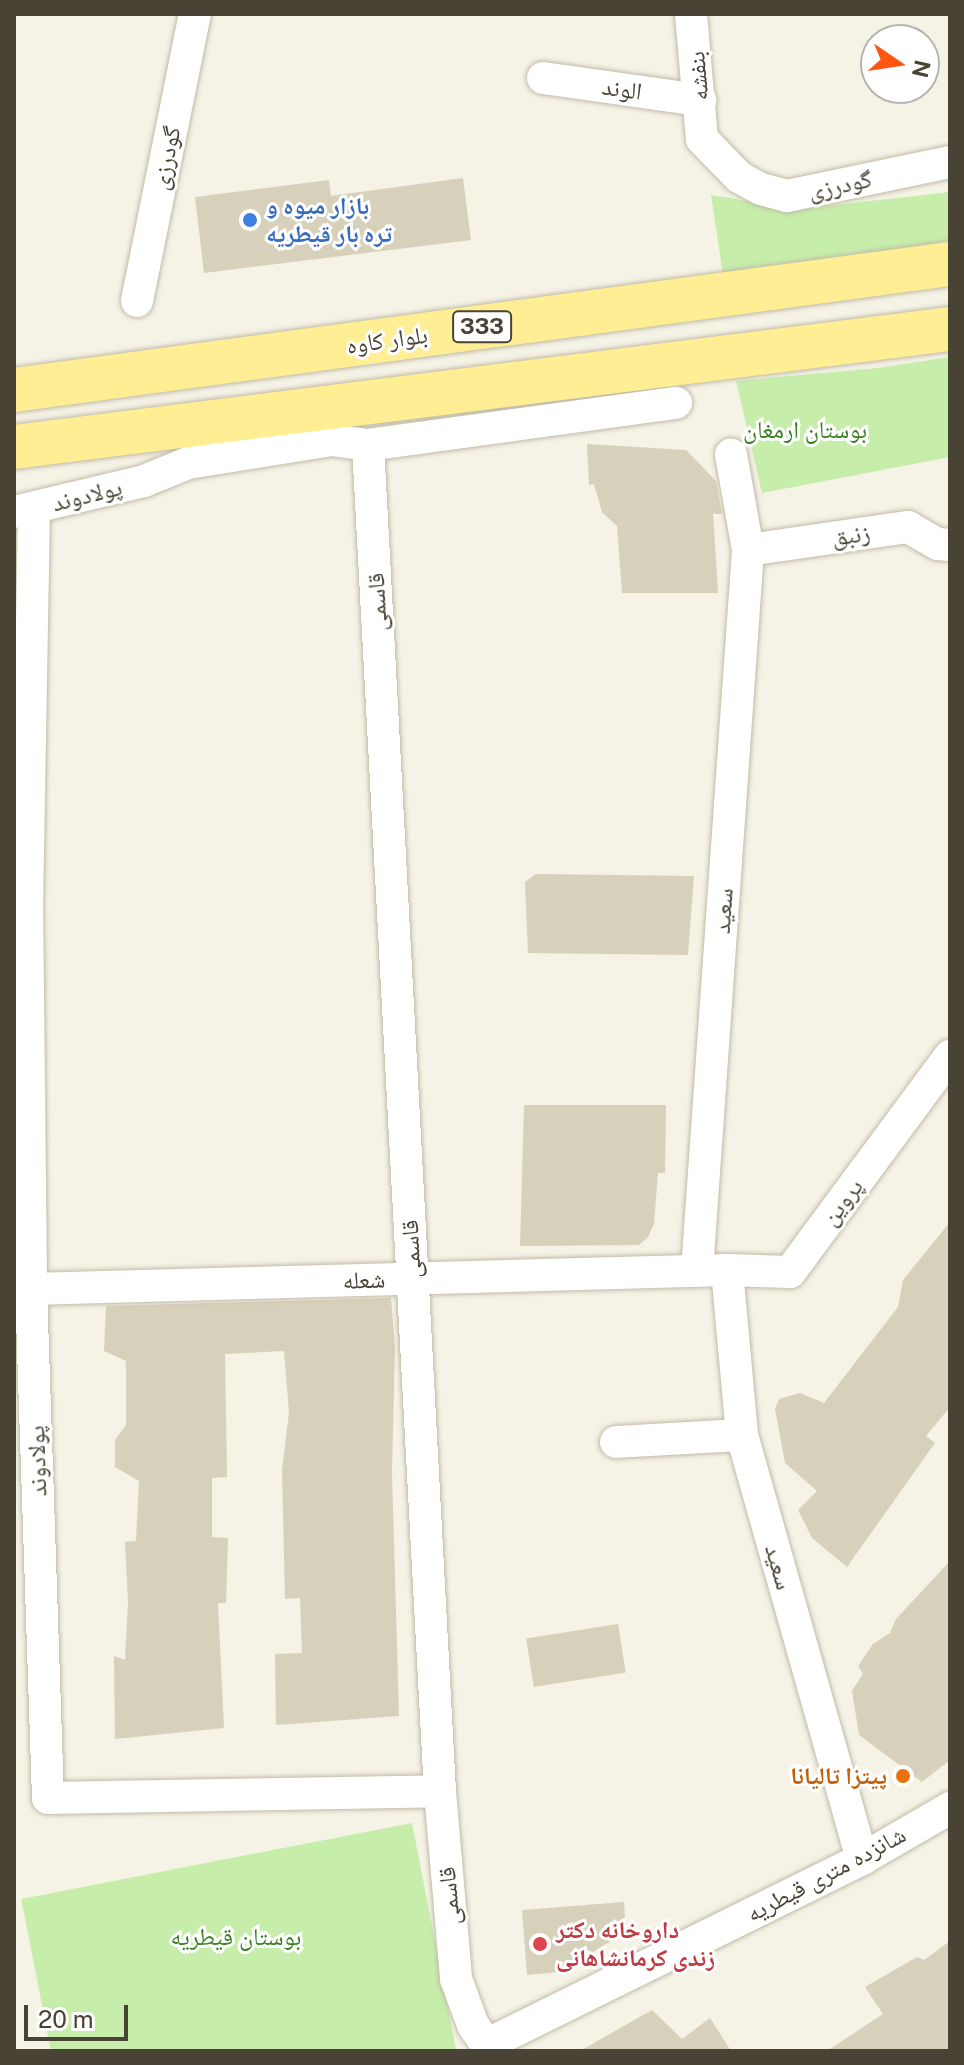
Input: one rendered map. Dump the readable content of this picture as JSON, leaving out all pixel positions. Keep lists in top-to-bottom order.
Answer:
{
  "streets": {
    "main road": ["333", "بلوار کاوه"],
    "street": [
      "بنفشه",
      "الوند",
      "گودرزی",
      "پولادوند",
      "زنبق",
      "قاسمی",
      "سعید",
      "پروین",
      "شعله",
      "شانزده متری قیطریه"
    ]
  },
  "crossings": [
    ["بنفشه", "الوند"],
    ["بنفشه", "گودرزی"],
    ["پولادوند", "قاسمی"],
    ["پولادوند", "شعله"],
    ["زنبق", "سعید"],
    ["قاسمی", "شعله"],
    ["قاسمی", "شانزده متری قیطریه"],
    ["سعید", "پروین"],
    ["سعید", "شعله"],
    ["سعید", "شانزده متری قیطریه"],
    ["پروین", "شعله"]
  ],
  "parks": ["بوستان ارمغان", "بوستان قیطریه"],
  "places": ["بازار میوه و تره بار قیطریه", "پیتزا تالیانا", "داروخانه دکتر زندی کرمانشاهانی"],
  "scale_bar": "20 m",
  "north": "right"
}
